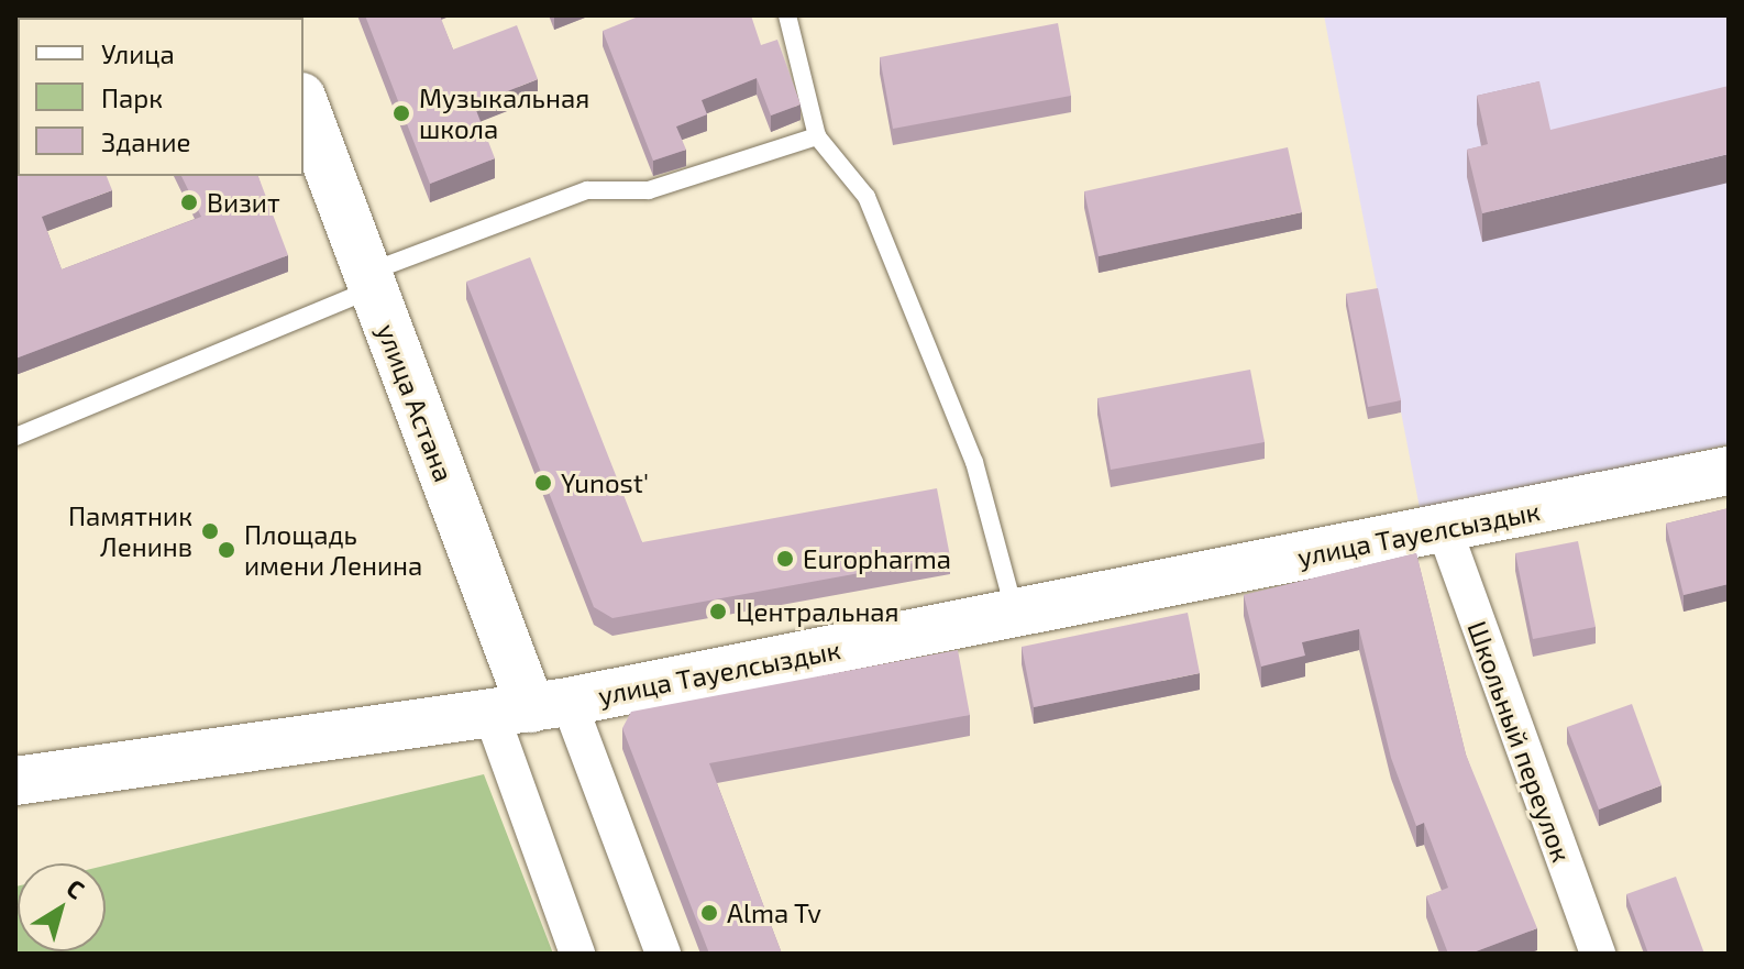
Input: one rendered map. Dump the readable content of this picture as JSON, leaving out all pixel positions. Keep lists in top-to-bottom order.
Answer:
{
  "streets": {
    "street": ["улица Астана", "улица Тауелсыздык", "Школьный переулок"]
  },
  "crossings": [
    ["улица Астана", "улица Тауелсыздык"],
    ["улица Тауелсыздык", "Школьный переулок"]
  ],
  "places": [
    "Музыкальная школа",
    "Визит",
    "Yunost'",
    "Памятник Ленинв",
    "Площадь имени Ленина",
    "Europharma",
    "Центральная",
    "Alma Tv"
  ],
  "legend": ["Улица", "Парк", "Здание"],
  "north": "top right"
}
